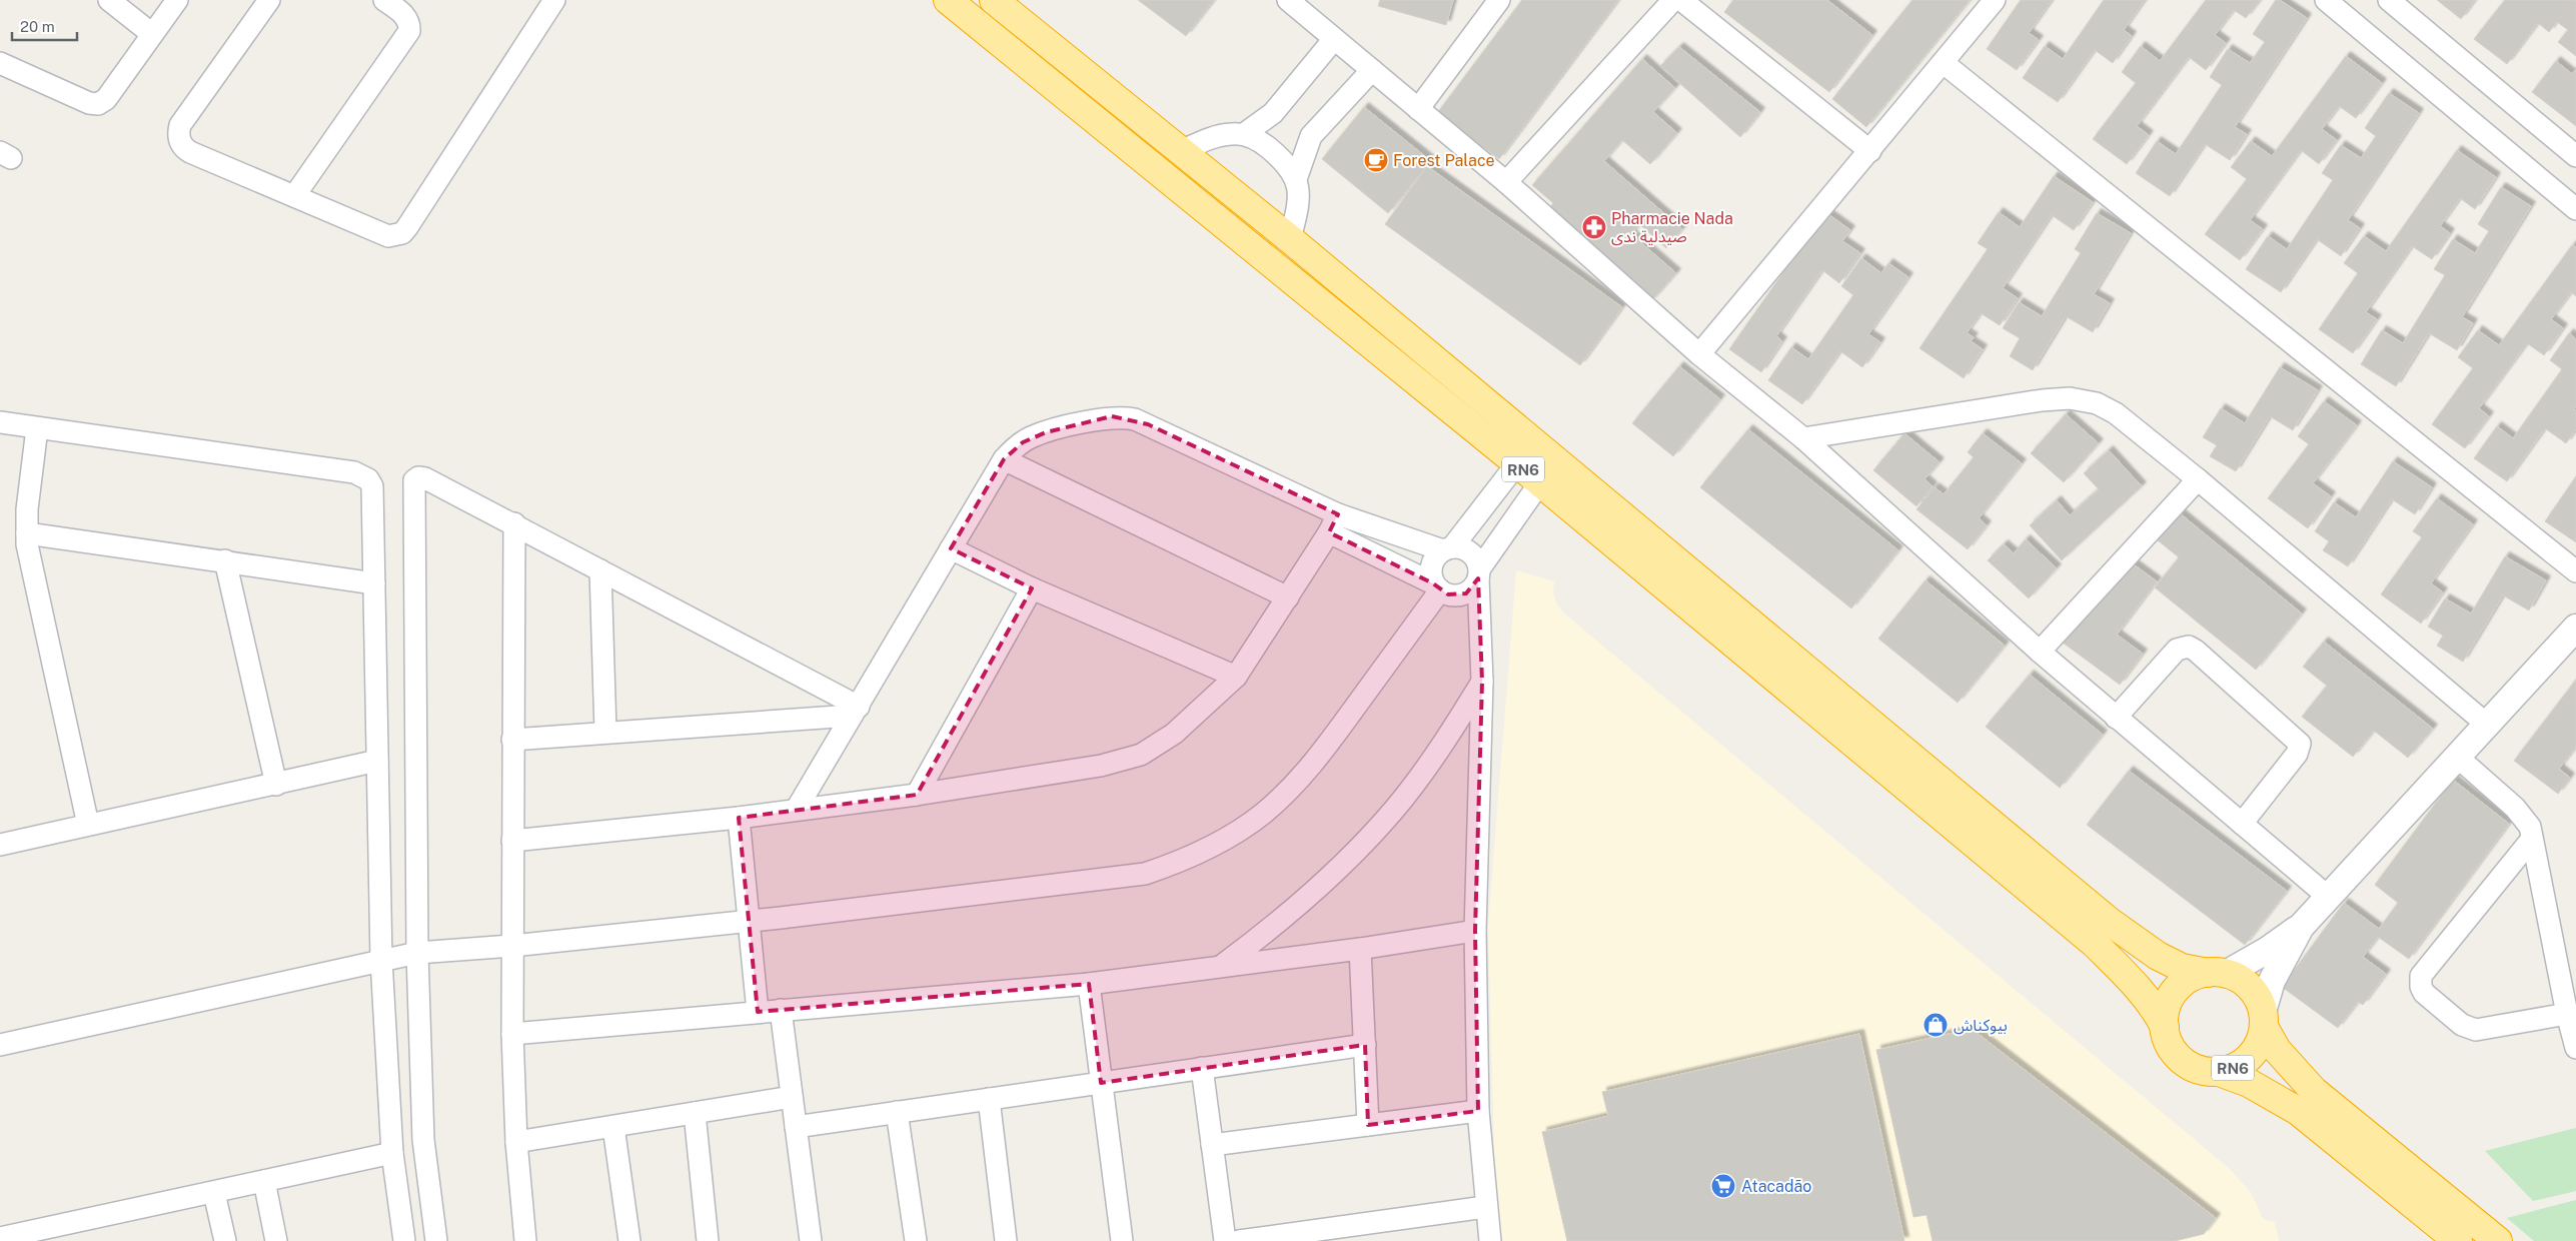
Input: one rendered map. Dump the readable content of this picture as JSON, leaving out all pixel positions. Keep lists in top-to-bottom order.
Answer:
{
  "streets": {
    "highway": ["RN6"]
  },
  "places": {
    "cafe": ["Forest Palace"],
    "pharmacy": ["Pharmacie Nada صيدلية ندى"],
    "shop": ["بيوكناش"],
    "supermarket": ["Atacadão"]
  },
  "scale_bar": "20 m"
}
